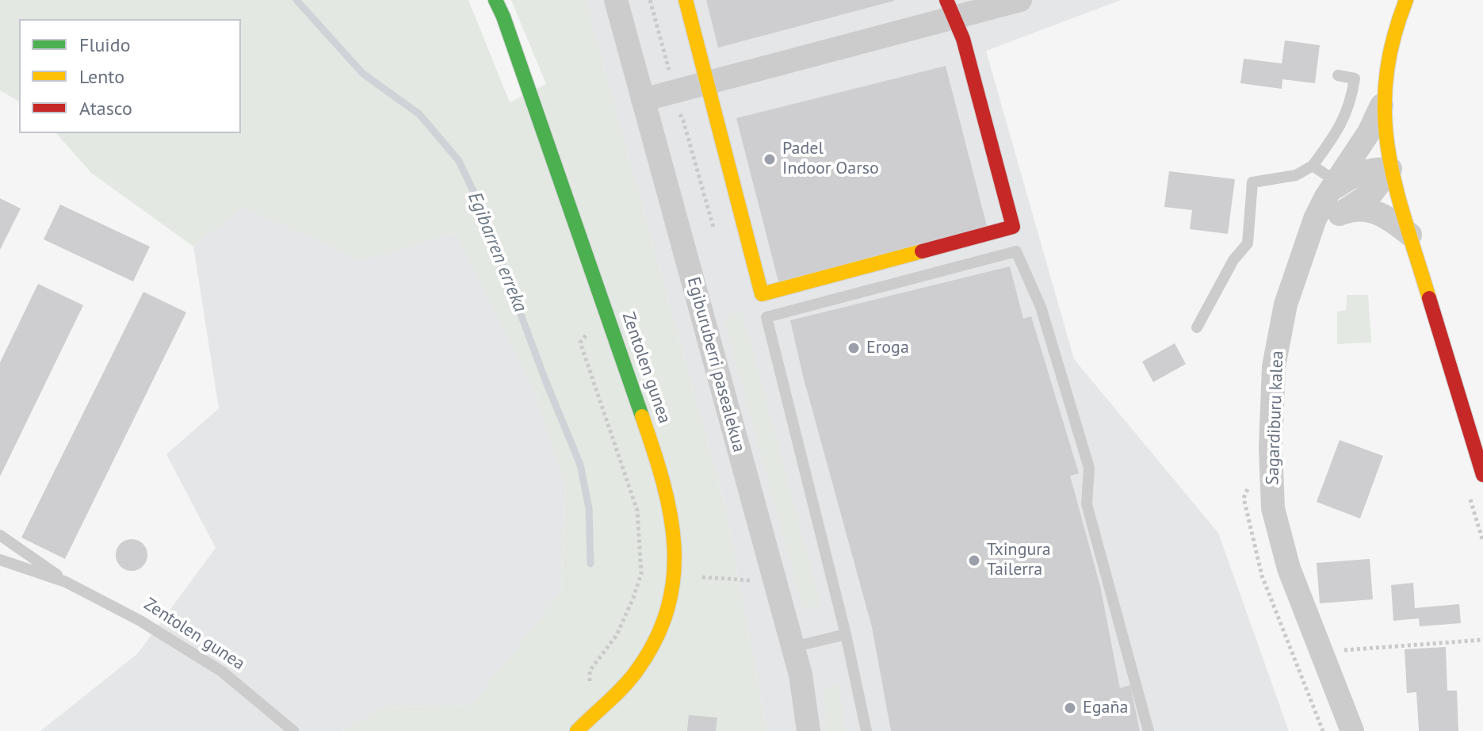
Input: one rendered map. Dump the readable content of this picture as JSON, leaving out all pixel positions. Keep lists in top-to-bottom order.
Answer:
{
  "streets": {
    "street": ["Egiburuberri pasealekua", "Zentolen gunea", "Sagardiburu kalea"]
  },
  "water": ["Egibarren erreka"],
  "places": [
    "Padel Indoor Oarso",
    "Eroga",
    "Txingura Tailerra",
    "Egaña"
  ],
  "legend": ["Fluido", "Lento", "Atasco"]
}
